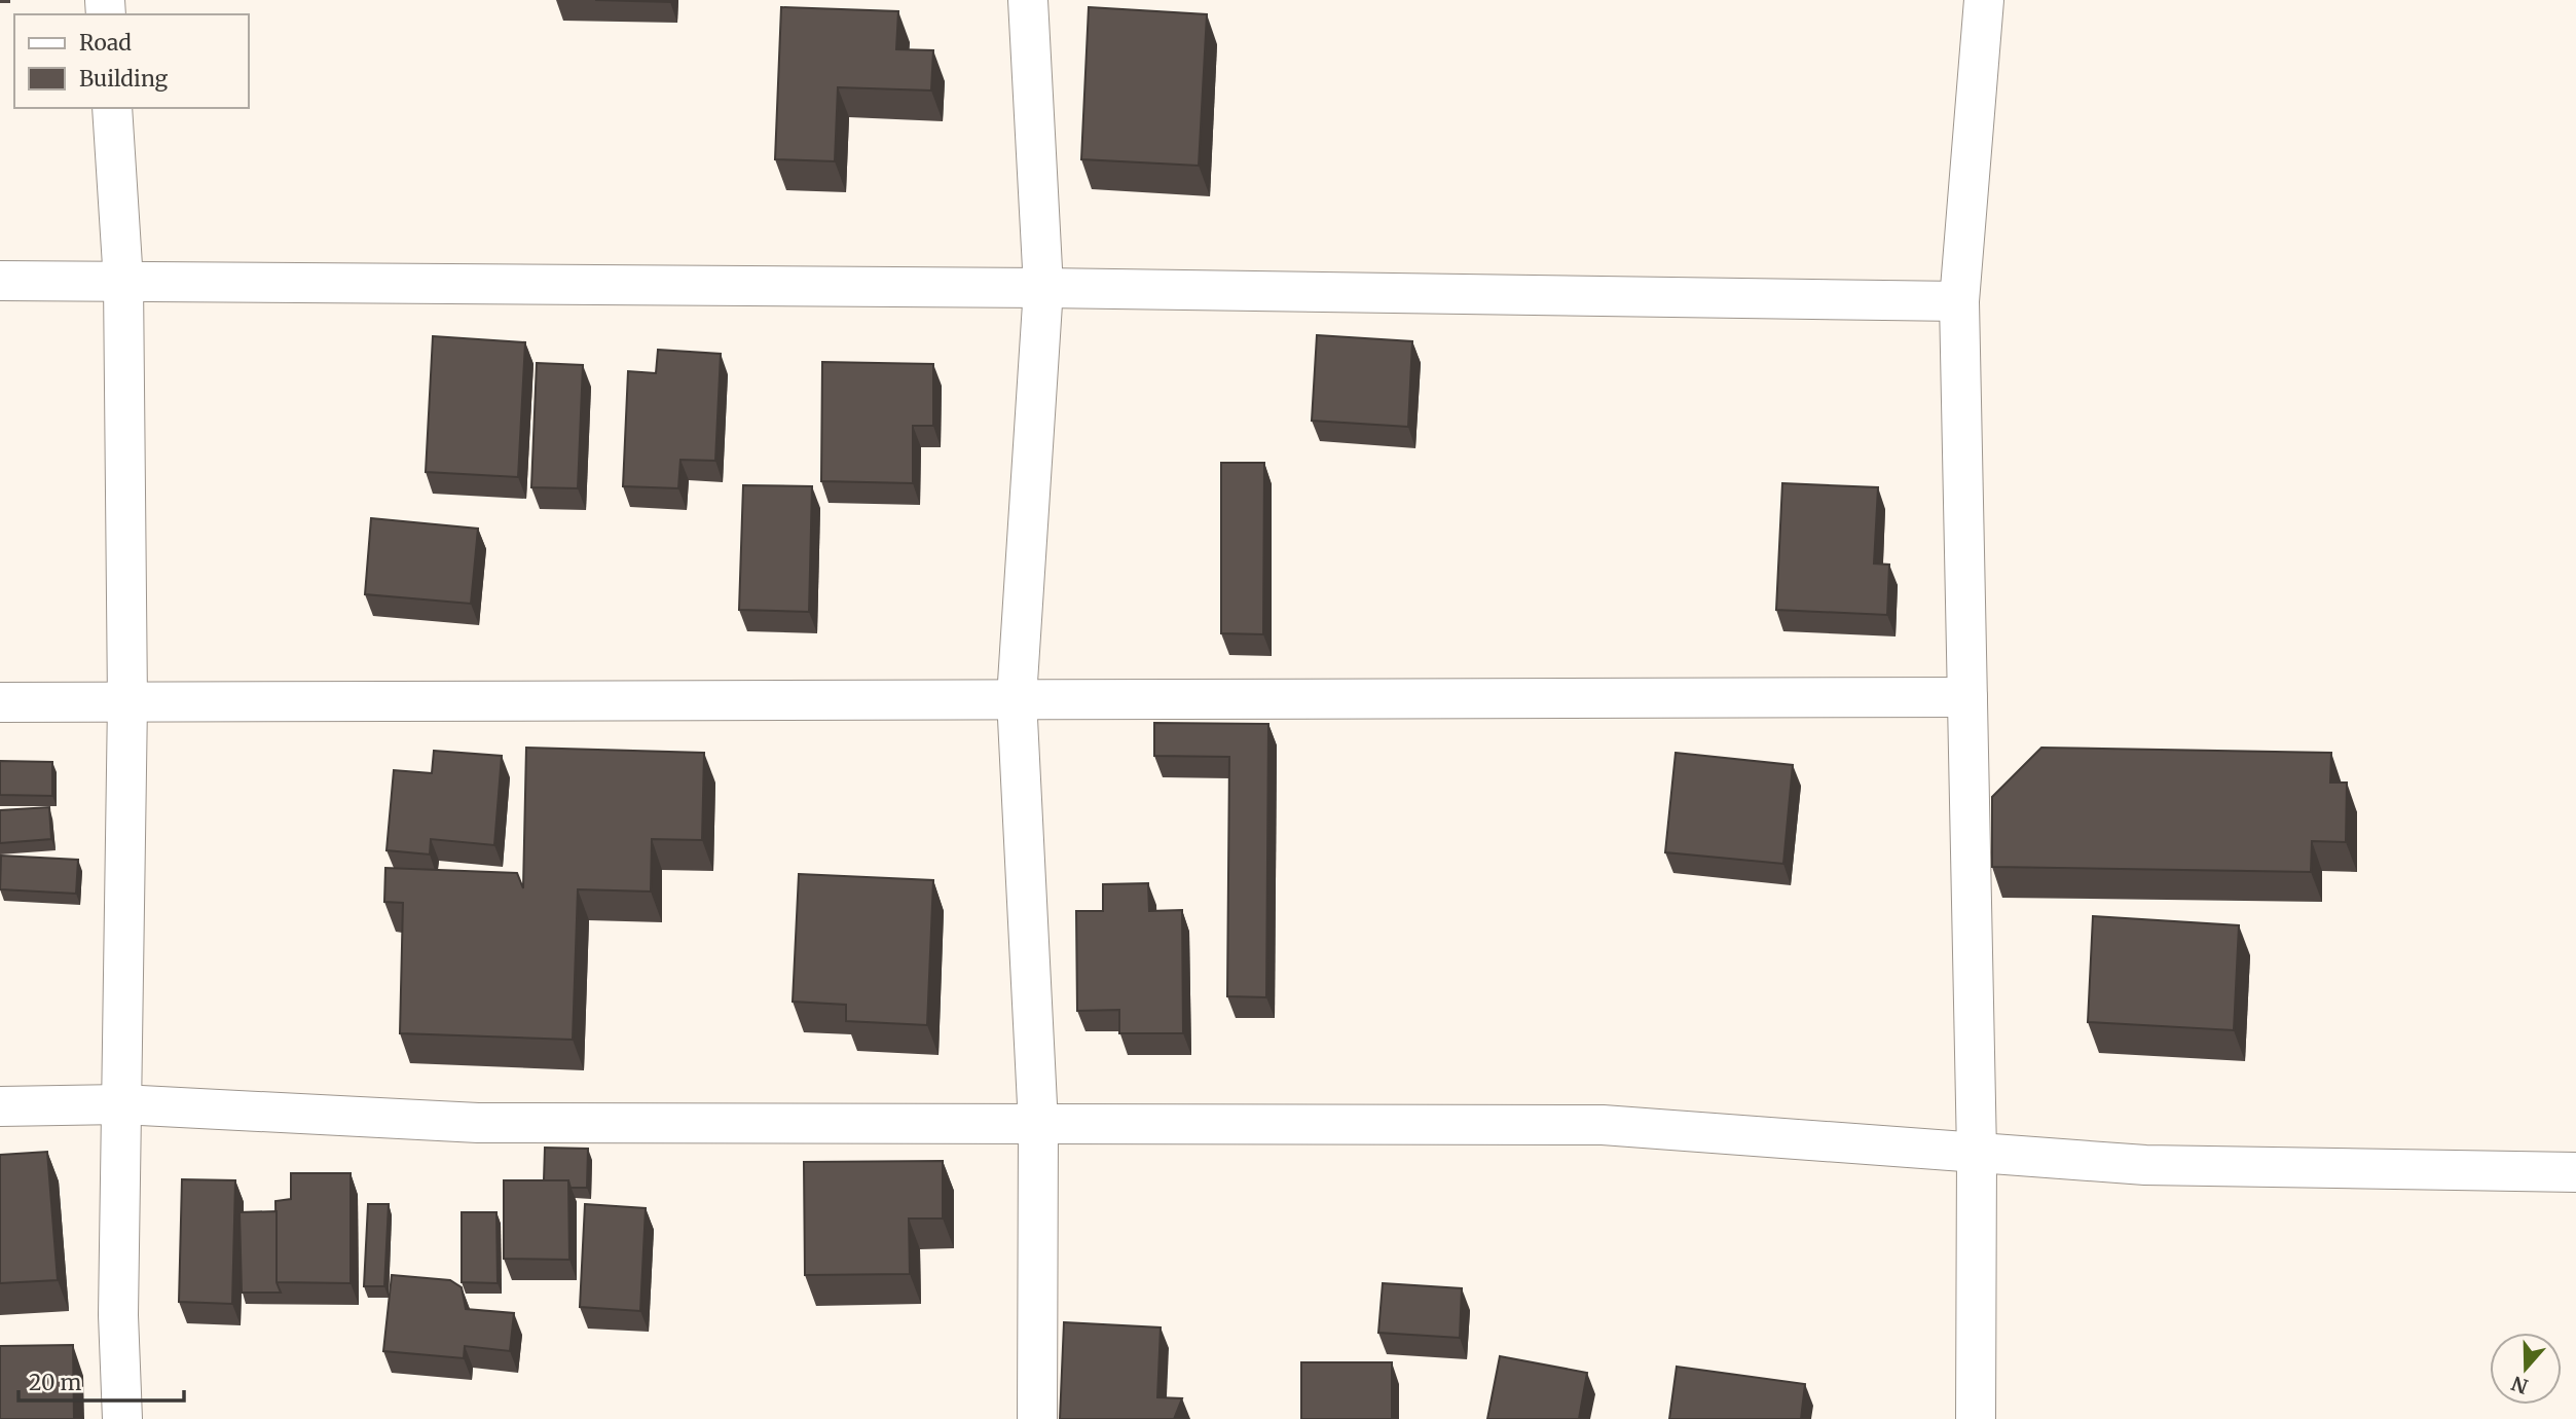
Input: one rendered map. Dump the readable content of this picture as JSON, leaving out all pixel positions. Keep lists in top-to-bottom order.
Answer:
{
  "legend": ["Road", "Building"],
  "scale_bar": "20 m",
  "north": "bottom"
}
